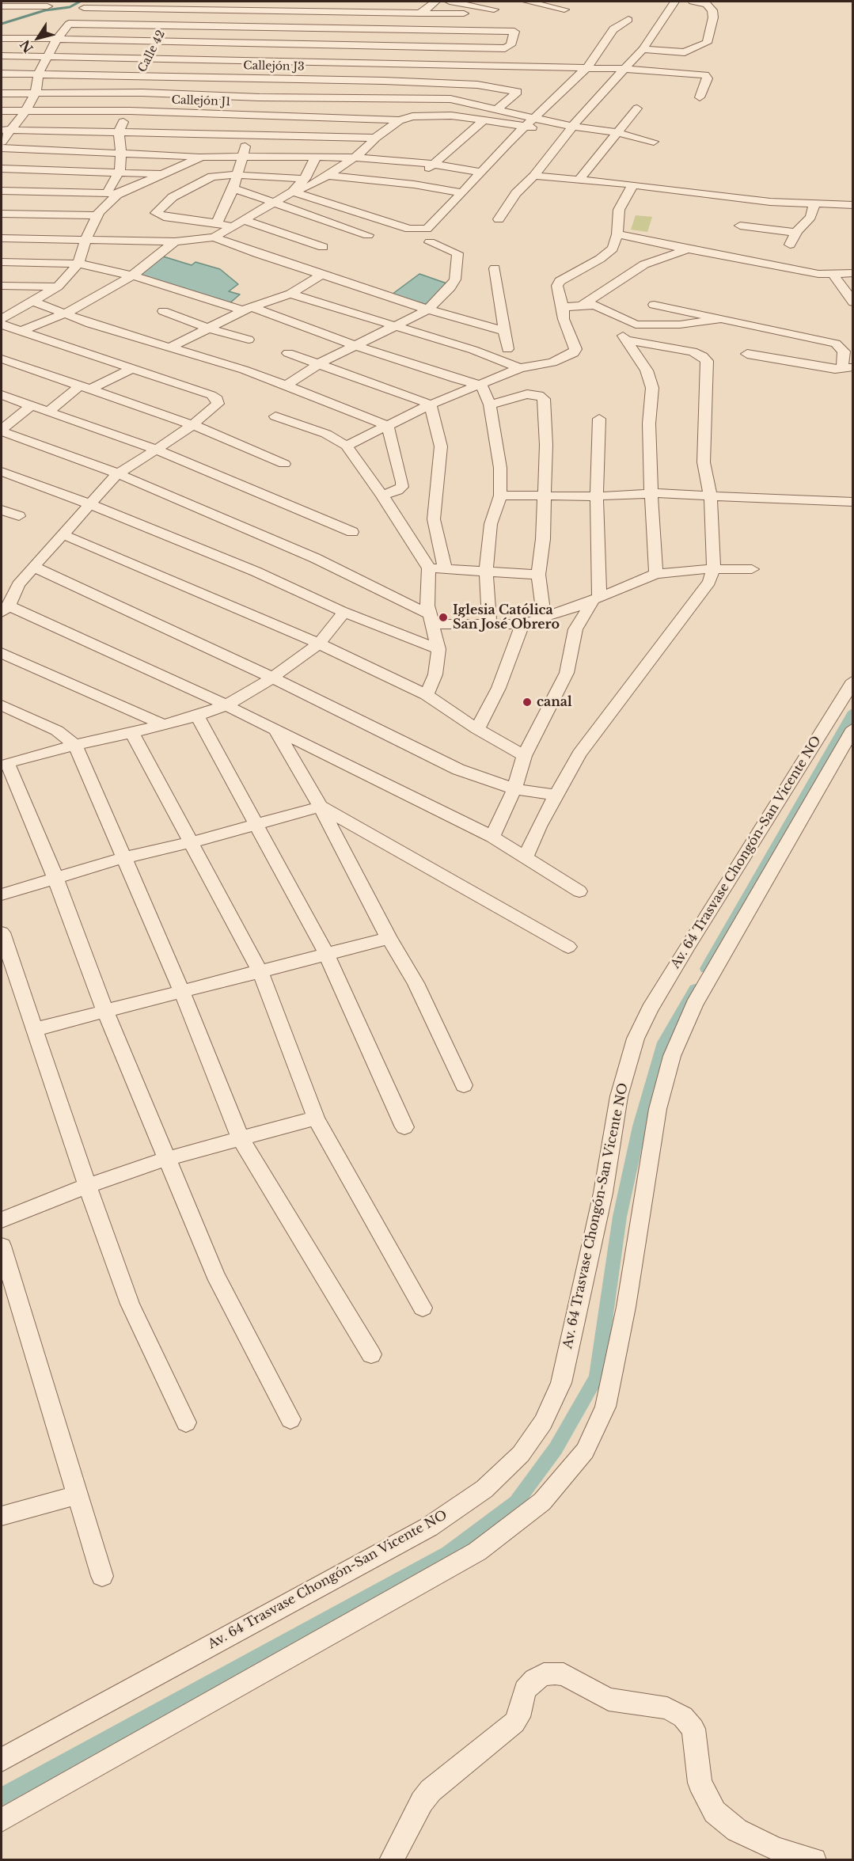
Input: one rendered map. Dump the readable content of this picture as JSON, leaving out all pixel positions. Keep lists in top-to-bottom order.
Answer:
{
  "streets": {
    "street": [
      "Calle 42",
      "Callejón J3",
      "Callejón J1",
      "Av. 64 Trasvase Chongón-San Vicente NO"
    ]
  },
  "crossings": [
    ["Calle 42", "Callejón J3"],
    ["Calle 42", "Callejón J1"]
  ],
  "places": ["Iglesia Católica San José Obrero", "canal"],
  "north": "bottom left"
}
